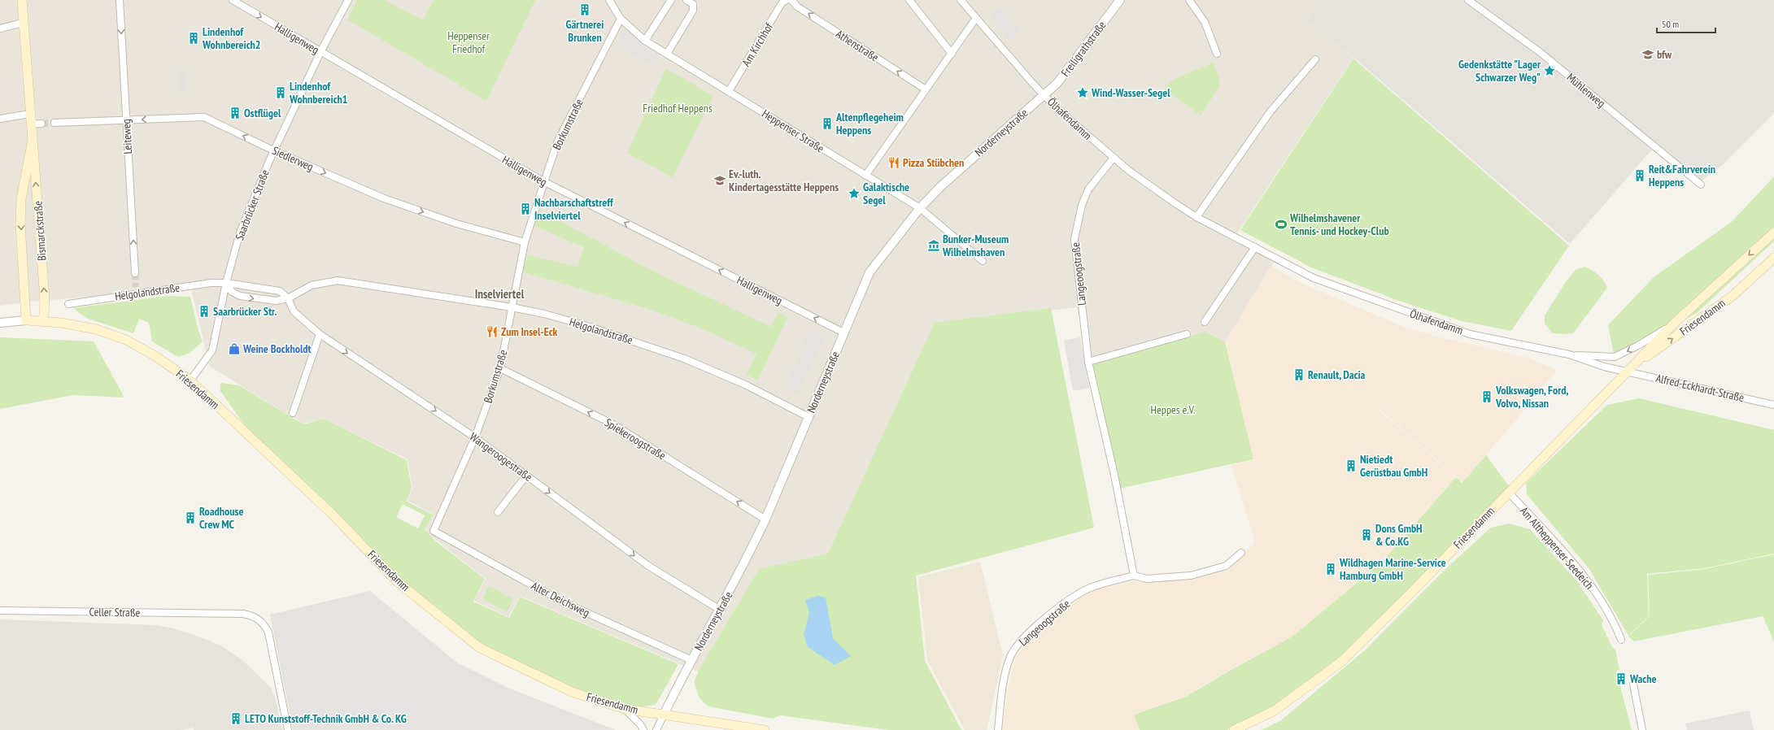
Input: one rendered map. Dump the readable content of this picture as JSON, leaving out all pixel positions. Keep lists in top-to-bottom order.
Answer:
{
  "streets": {
    "main road": ["Bismarckstraße", "Friesendamm"],
    "street": [
      "Halligenweg",
      "Am Kirchhof",
      "Athenstraße",
      "Freiligrathstraße",
      "Mühlenweg",
      "Ölhafendamm",
      "Borkumstraße",
      "Heppenser Straße",
      "Norderneystraße",
      "Leiteweg",
      "Siedlerweg",
      "Saarbrücker Straße",
      "Langeoogstraße",
      "Helgolandstraße",
      "Alfred-Eckhardt-Straße",
      "Spiekeroogstraße",
      "Wangeroogestraße",
      "Am Altheppenser Seedeich",
      "Alter Deichsweg",
      "Celler Straße"
    ]
  },
  "crossings": [
    ["Halligenweg", "Borkumstraße"],
    ["Halligenweg", "Norderneystraße"],
    ["Halligenweg", "Saarbrücker Straße"],
    ["Am Kirchhof", "Heppenser Straße"],
    ["Freiligrathstraße", "Ölhafendamm"],
    ["Freiligrathstraße", "Norderneystraße"],
    ["Ölhafendamm", "Norderneystraße"],
    ["Ölhafendamm", "Langeoogstraße"],
    ["Ölhafendamm", "Friesendamm"],
    ["Ölhafendamm", "Alfred-Eckhardt-Straße"],
    ["Borkumstraße", "Heppenser Straße"],
    ["Borkumstraße", "Siedlerweg"],
    ["Borkumstraße", "Helgolandstraße"],
    ["Borkumstraße", "Spiekeroogstraße"],
    ["Borkumstraße", "Wangeroogestraße"],
    ["Borkumstraße", "Alter Deichsweg"],
    ["Heppenser Straße", "Norderneystraße"],
    ["Norderneystraße", "Helgolandstraße"],
    ["Norderneystraße", "Friesendamm"],
    ["Norderneystraße", "Spiekeroogstraße"],
    ["Norderneystraße", "Wangeroogestraße"],
    ["Norderneystraße", "Alter Deichsweg"],
    ["Leiteweg", "Siedlerweg"],
    ["Siedlerweg", "Saarbrücker Straße"],
    ["Saarbrücker Straße", "Helgolandstraße"],
    ["Saarbrücker Straße", "Friesendamm"],
    ["Bismarckstraße", "Friesendamm"],
    ["Helgolandstraße", "Wangeroogestraße"],
    ["Friesendamm", "Alfred-Eckhardt-Straße"],
    ["Friesendamm", "Am Altheppenser Seedeich"]
  ],
  "one_way": ["Athenstraße", "Spiekeroogstraße", "Wangeroogestraße"],
  "districts": ["Inselviertel"],
  "parks": ["Heppenser Friedhof", "Friedhof Heppens", "Heppes e.V."],
  "places": {
    "building": [
      "Gärtnerei Brunken",
      "Lindenhof Wohnbereich2",
      "Lindenhof Wohnbereich1",
      "Ostflügel",
      "Altenpflegeheim Heppens",
      "Reit&Fahrverein Heppens",
      "Nachbarschaftstreff Inselviertel",
      "Saarbrücker Str.",
      "Renault, Dacia",
      "Volkswagen, Ford, Volvo, Nissan",
      "Nietiedt Gerüstbau GmbH",
      "Roadhouse Crew MC",
      "Dons GmbH & Co.KG",
      "Wildhagen Marine-Service Hamburg GmbH",
      "Wache",
      "LETO Kunststoff-Technik GmbH & Co. KG"
    ],
    "school or university": ["bfw", "Ev.-luth. Kindertagesstätte Heppens"],
    "place": ["Gedenkstätte \"Lager Schwarzer Weg\"", "Wind-Wasser-Segel", "Galaktische Segel"],
    "restaurant": ["Pizza Stübchen", "Zum Insel-Eck"],
    "sports": ["Wilhelmshavener Tennis- und Hockey-Club"],
    "museum": ["Bunker-Museum Wilhelmshaven"],
    "shop": ["Weine Bockholdt"]
  },
  "scale_bar": "50 m"
}
